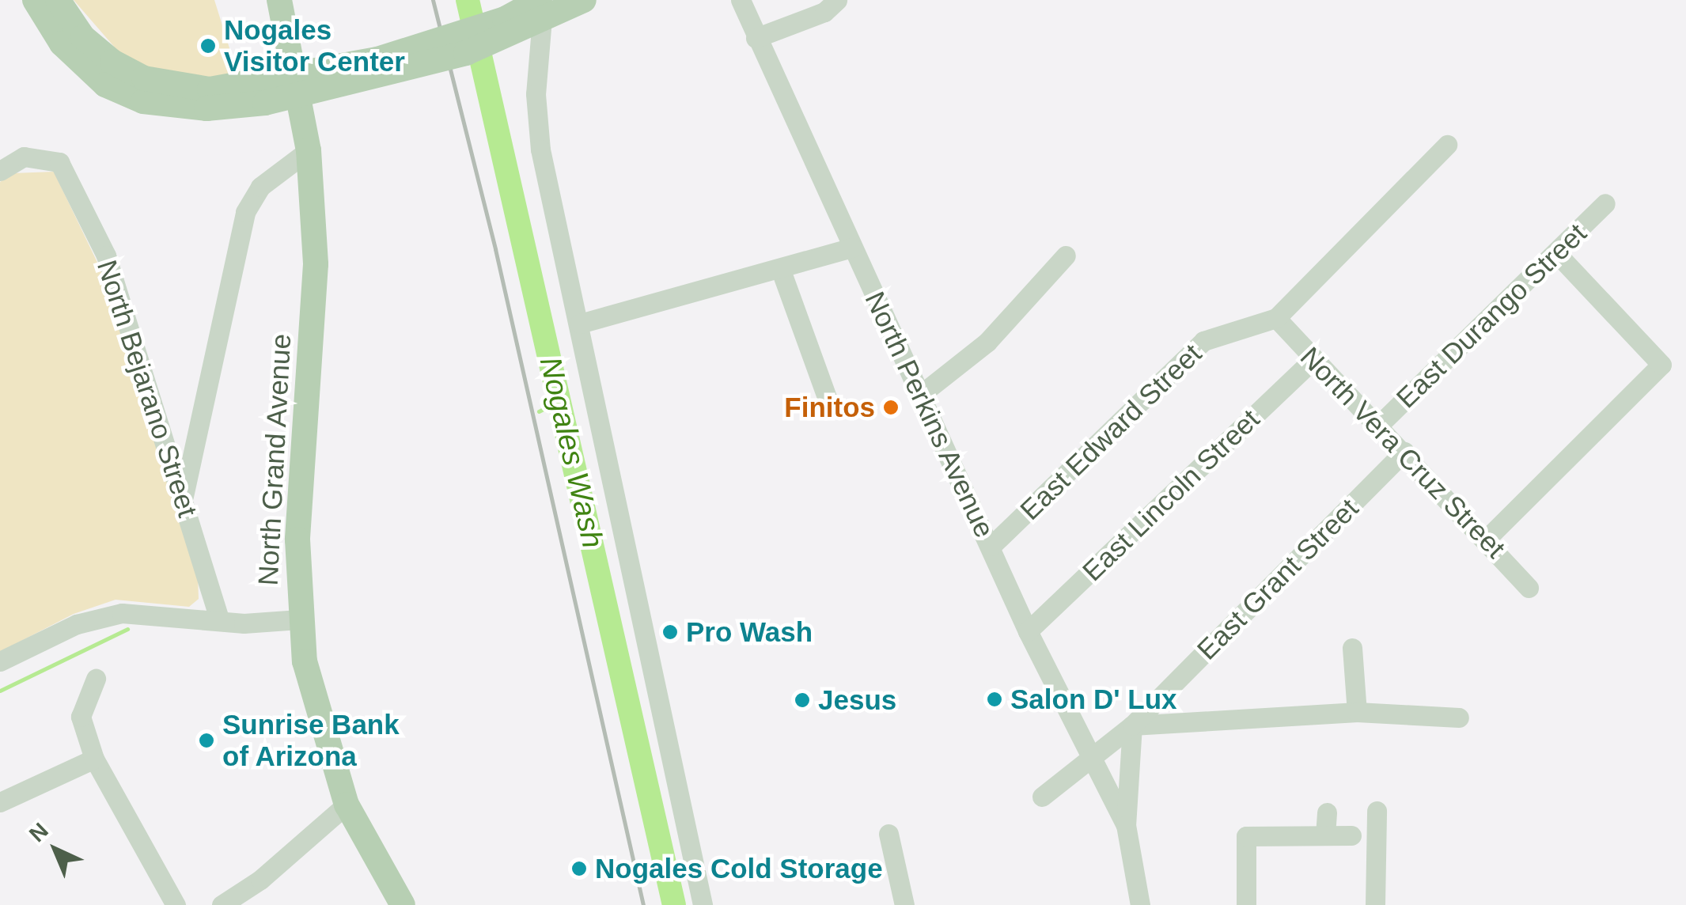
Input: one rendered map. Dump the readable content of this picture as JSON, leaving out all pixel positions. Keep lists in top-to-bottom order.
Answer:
{
  "streets": {
    "main road": ["North Grand Avenue"],
    "street": [
      "East Durango Street",
      "North Bejarano Street",
      "North Perkins Avenue",
      "East Edward Street",
      "North Vera Cruz Street",
      "East Lincoln Street",
      "East Grant Street"
    ]
  },
  "crossings": [
    ["East Durango Street", "North Vera Cruz Street"],
    ["North Perkins Avenue", "East Edward Street"],
    ["North Perkins Avenue", "East Lincoln Street"],
    ["North Perkins Avenue", "East Grant Street"],
    ["East Edward Street", "North Vera Cruz Street"],
    ["North Vera Cruz Street", "East Lincoln Street"],
    ["North Vera Cruz Street", "East Grant Street"]
  ],
  "water": ["Nogales Wash"],
  "places": [
    "Nogales Visitor Center",
    "Finitos",
    "Pro Wash",
    "Salon D' Lux",
    "Jesus",
    "Sunrise Bank of Arizona",
    "Nogales Cold Storage"
  ],
  "north": "top left"
}
